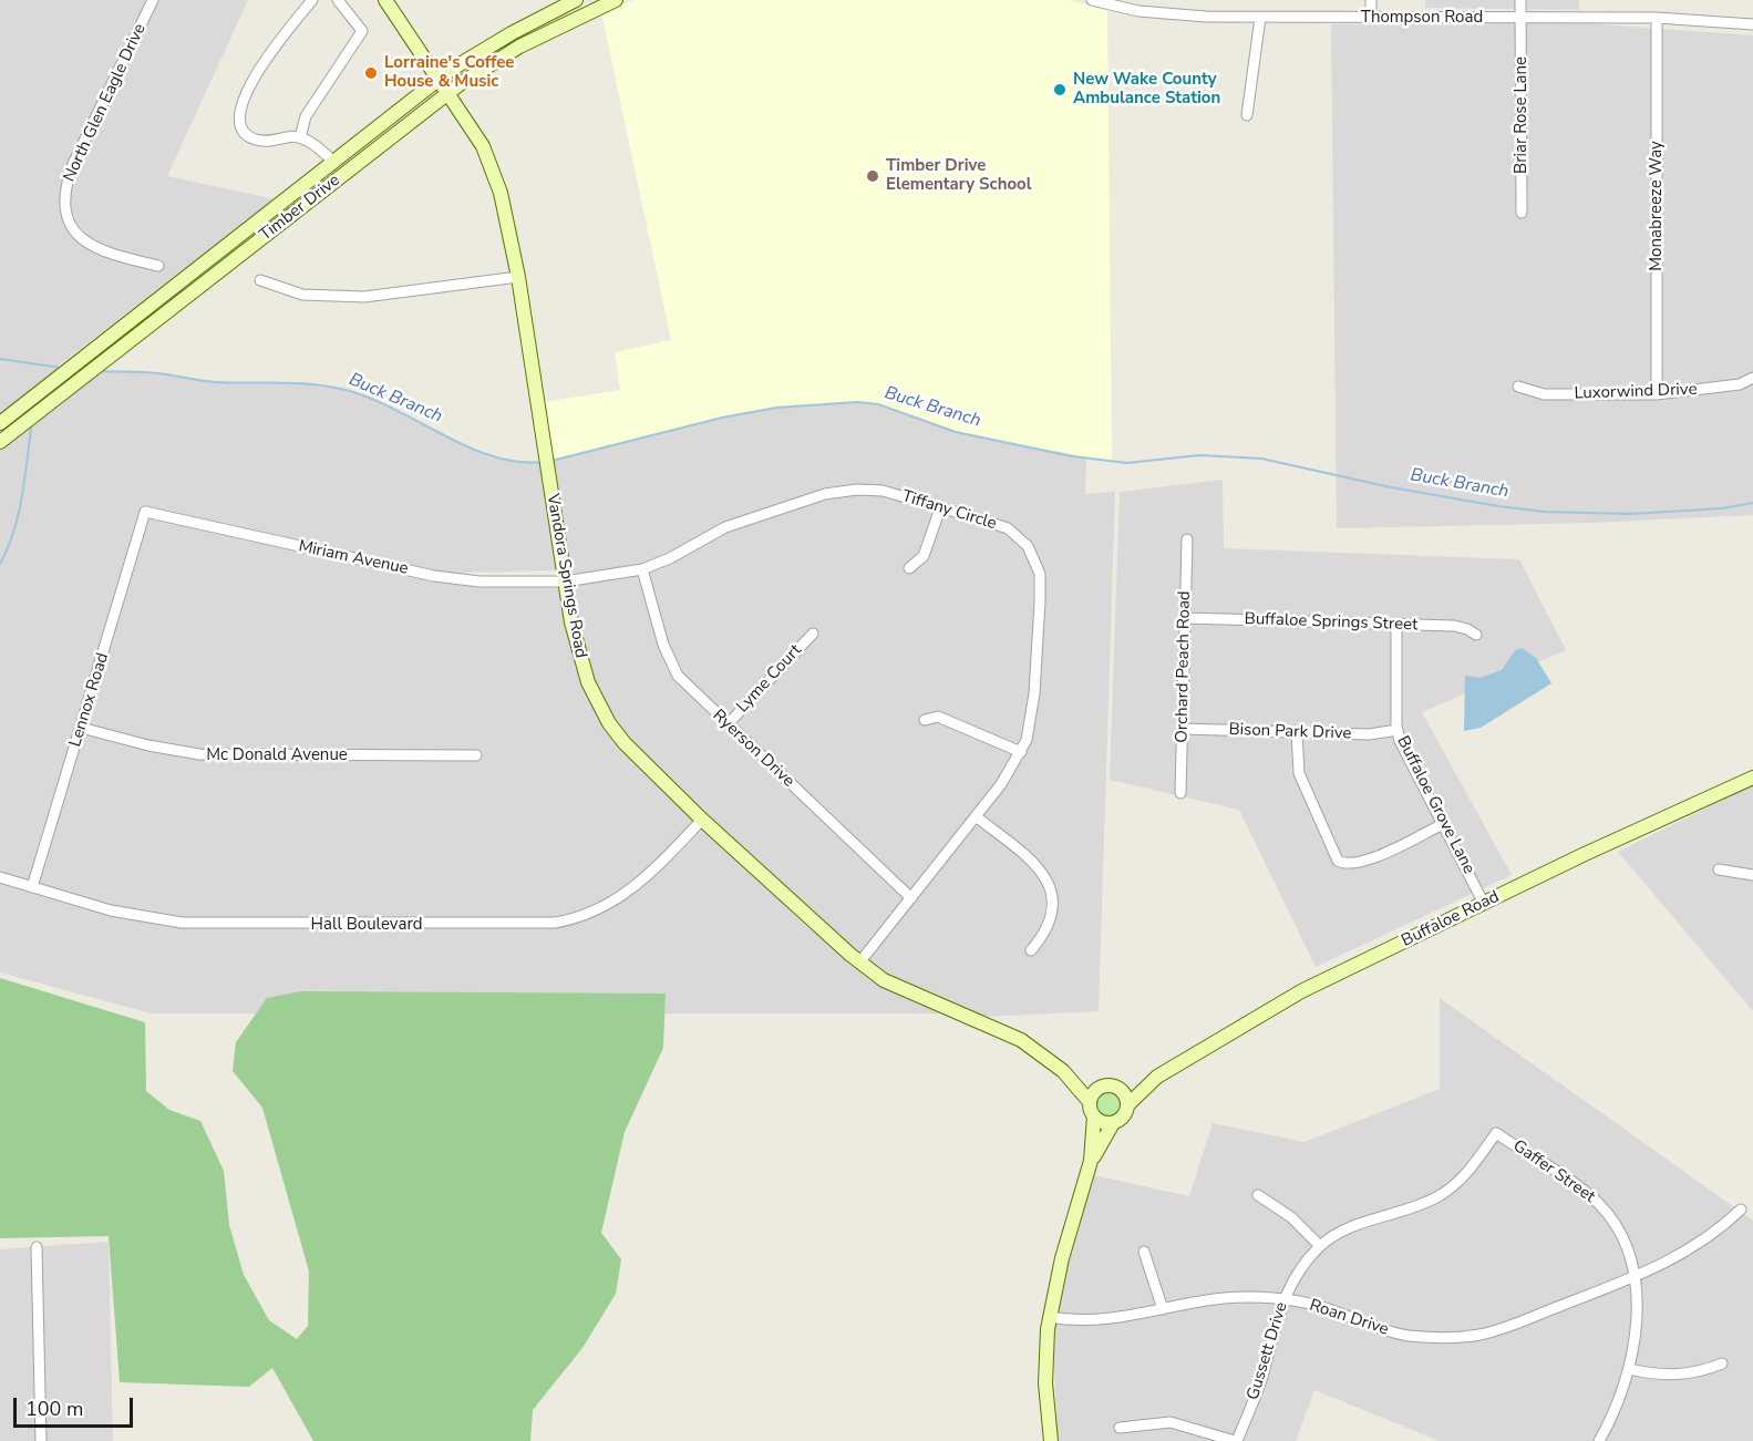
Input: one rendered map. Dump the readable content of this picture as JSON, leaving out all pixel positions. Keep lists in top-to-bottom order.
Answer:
{
  "streets": {
    "street": [
      "Thompson Road",
      "North Glen Eagle Drive",
      "Briar Rose Lane",
      "Monabreeze Way",
      "Timber Drive",
      "Luxorwind Drive",
      "Tiffany Circle",
      "Miriam Avenue",
      "Vandora Springs Road",
      "Buffaloe Springs Street",
      "Orchard Peach Road",
      "Lyme Court",
      "Lennox Road",
      "Bison Park Drive",
      "Ryerson Drive",
      "Mc Donald Avenue",
      "Buffaloe Grove Lane",
      "Buffaloe Road",
      "Hall Boulevard",
      "Gaffer Street",
      "Roan Drive",
      "Gussett Drive"
    ]
  },
  "crossings": [
    ["Thompson Road", "Briar Rose Lane"],
    ["Thompson Road", "Monabreeze Way"],
    ["Monabreeze Way", "Luxorwind Drive"],
    ["Timber Drive", "Vandora Springs Road"],
    ["Tiffany Circle", "Miriam Avenue"],
    ["Tiffany Circle", "Vandora Springs Road"],
    ["Tiffany Circle", "Ryerson Drive"],
    ["Miriam Avenue", "Vandora Springs Road"],
    ["Miriam Avenue", "Lennox Road"],
    ["Vandora Springs Road", "Buffaloe Road"],
    ["Vandora Springs Road", "Hall Boulevard"],
    ["Buffaloe Springs Street", "Orchard Peach Road"],
    ["Buffaloe Springs Street", "Buffaloe Grove Lane"],
    ["Orchard Peach Road", "Bison Park Drive"],
    ["Lyme Court", "Ryerson Drive"],
    ["Lennox Road", "Mc Donald Avenue"],
    ["Lennox Road", "Hall Boulevard"],
    ["Bison Park Drive", "Buffaloe Grove Lane"],
    ["Buffaloe Grove Lane", "Buffaloe Road"],
    ["Gaffer Street", "Roan Drive"],
    ["Gaffer Street", "Gussett Drive"],
    ["Roan Drive", "Gussett Drive"]
  ],
  "water": ["Buck Branch"],
  "places": ["Lorraine's Coffee House & Music", "New Wake County Ambulance Station", "Timber Drive Elementary School"],
  "scale_bar": "100 m"
}
